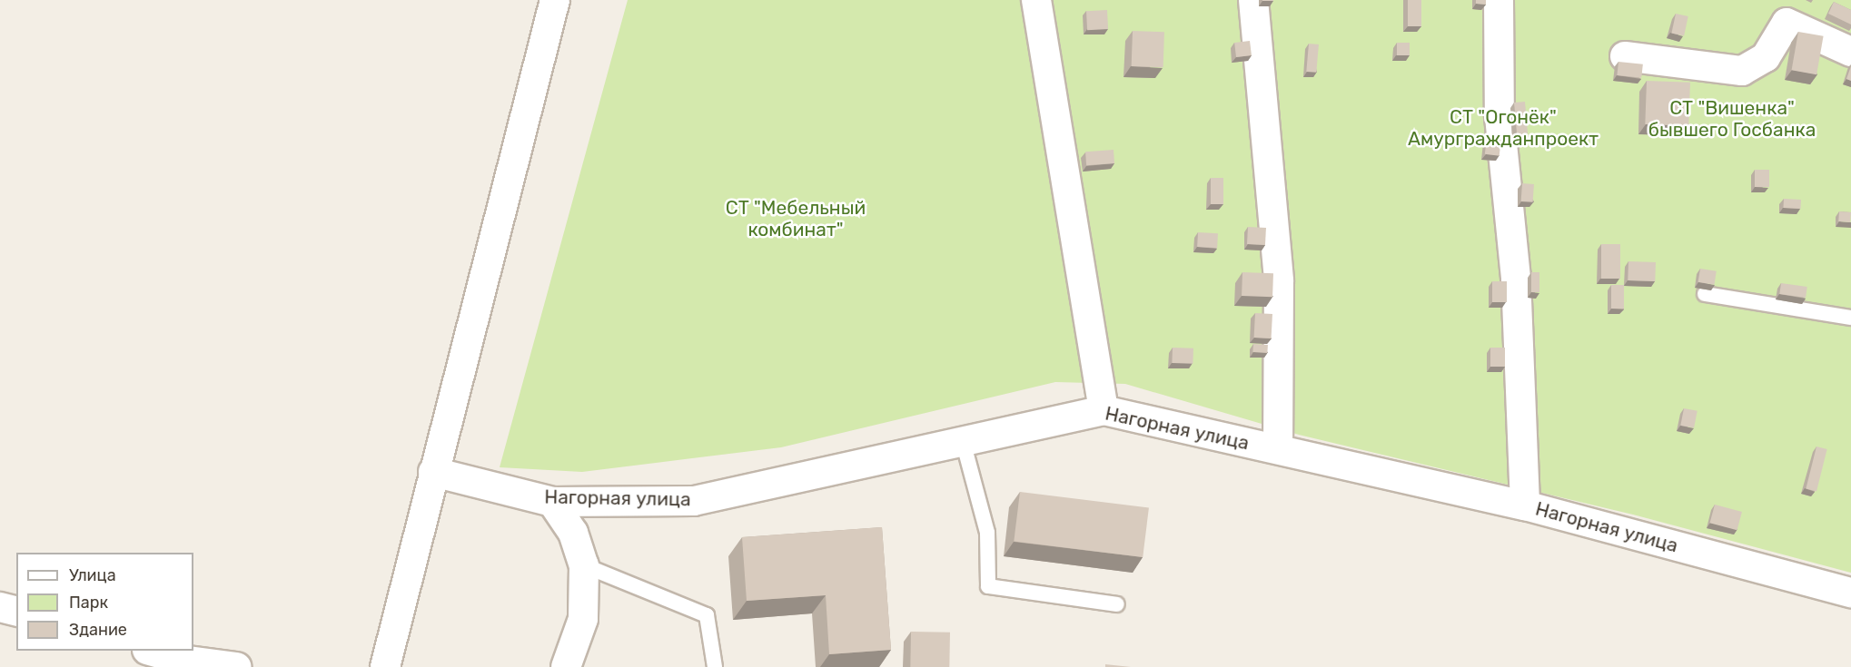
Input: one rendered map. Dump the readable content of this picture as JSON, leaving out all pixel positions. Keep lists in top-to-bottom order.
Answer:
{
  "streets": {
    "street": ["Нагорная улица"]
  },
  "parks": ["СТ \"Вишенка\" бывшего Госбанка", "СТ \"Огонёк\" Амургражданпроект", "СТ \"Мебельный комбинат\""],
  "legend": ["Улица", "Парк", "Здание"]
}
